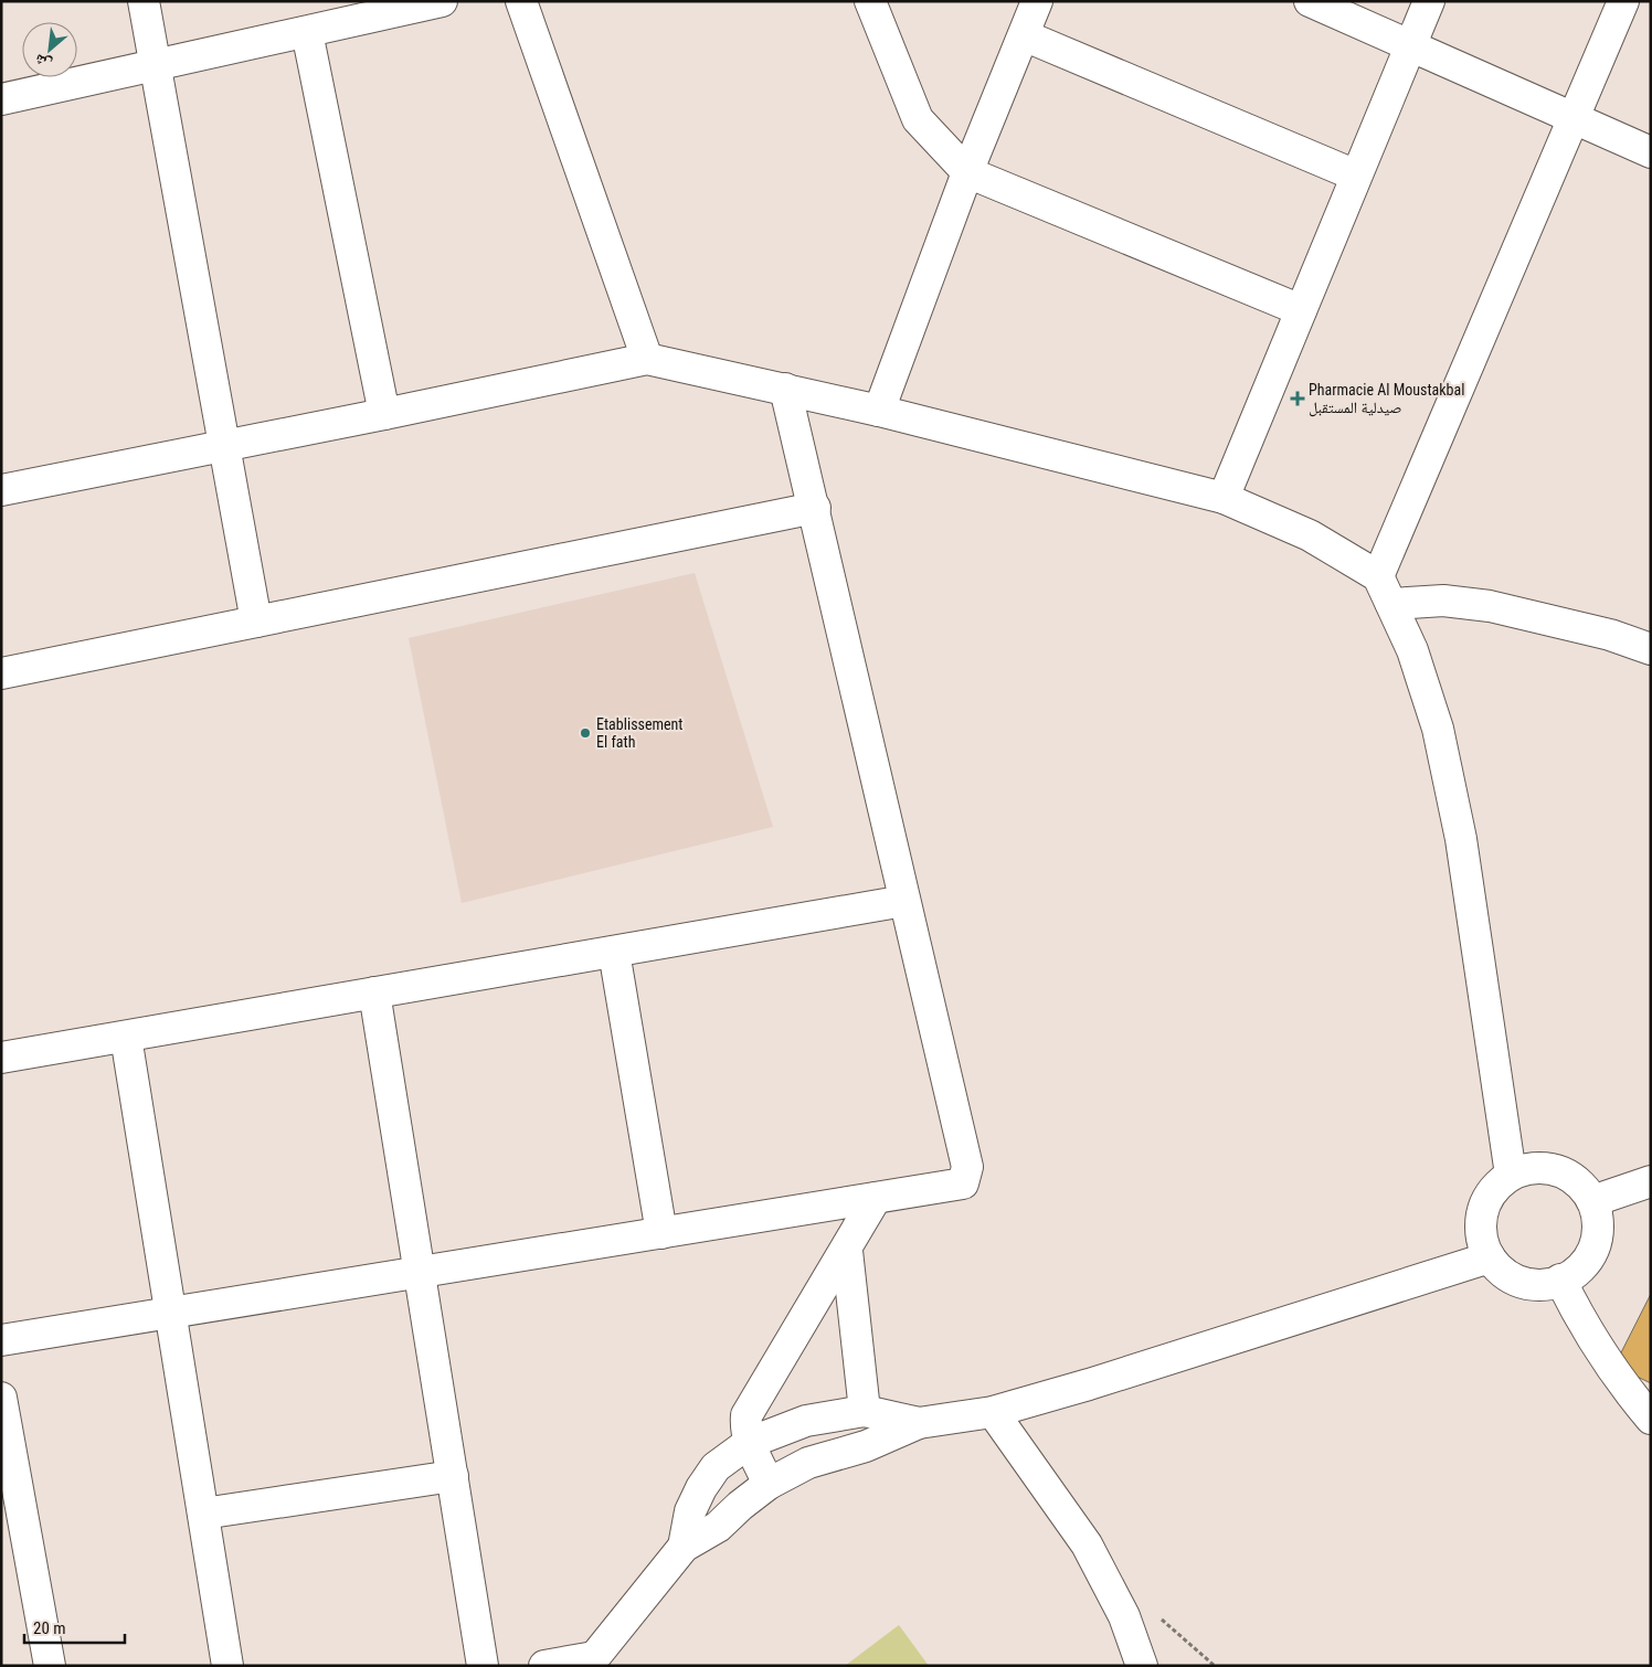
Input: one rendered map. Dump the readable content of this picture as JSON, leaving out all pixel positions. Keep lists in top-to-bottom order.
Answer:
{
  "places": {
    "health": ["Pharmacie Al Moustakbal صيدلية المستقبل"],
    "other": ["Etablissement El fath"]
  },
  "scale_bar": "20 m",
  "north": "bottom left"
}
